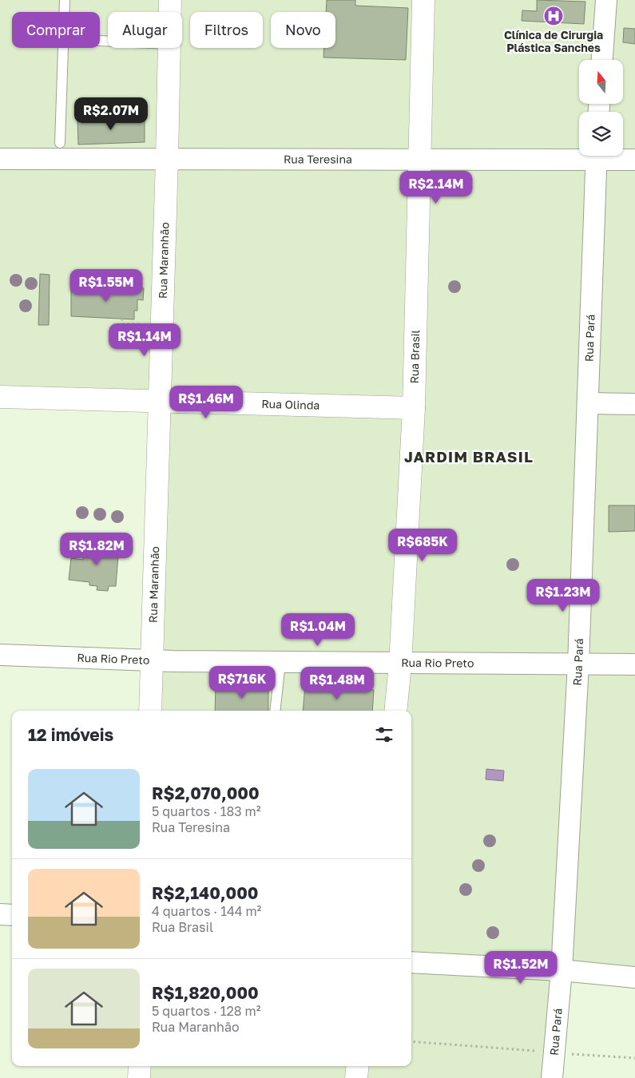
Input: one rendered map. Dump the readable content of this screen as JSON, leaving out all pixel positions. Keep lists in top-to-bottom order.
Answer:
{
  "streets": {
    "street": [
      "Rua Teresina",
      "Rua Maranhão",
      "Rua Pará",
      "Rua Brasil",
      "Rua Olinda",
      "Rua Rio Preto"
    ]
  },
  "crossings": [
    ["Rua Teresina", "Rua Maranhão"],
    ["Rua Teresina", "Rua Brasil"],
    ["Rua Maranhão", "Rua Olinda"],
    ["Rua Maranhão", "Rua Rio Preto"],
    ["Rua Pará", "Rua Rio Preto"],
    ["Rua Brasil", "Rua Olinda"],
    ["Rua Brasil", "Rua Rio Preto"]
  ],
  "districts": ["JARDIM BRASIL"],
  "places": {
    "hospital": ["Clínica de Cirurgia Plástica Sanches"]
  },
  "north": "top",
  "page": {
    "chip": [
      "Comprar",
      "Alugar",
      "Filtros",
      "Novo"
    ],
    "price": [
      "R$2.07M",
      "R$2.14M",
      "R$1.55M",
      "R$1.14M",
      "R$1.46M",
      "R$685K",
      "R$1.82M",
      "R$1.23M",
      "R$1.04M",
      "R$716K",
      "R$1.48M",
      "R$1.52M"
    ],
    "heading": "12 imóveis",
    "list": [
      {
        "name": "R$2,070,000",
        "note": "5 quartos · 183 m² · Rua Teresina"
      },
      {
        "name": "R$2,140,000",
        "note": "4 quartos · 144 m² · Rua Brasil"
      },
      {
        "name": "R$1,820,000",
        "note": "5 quartos · 128 m² · Rua Maranhão"
      }
    ]
  }
}
